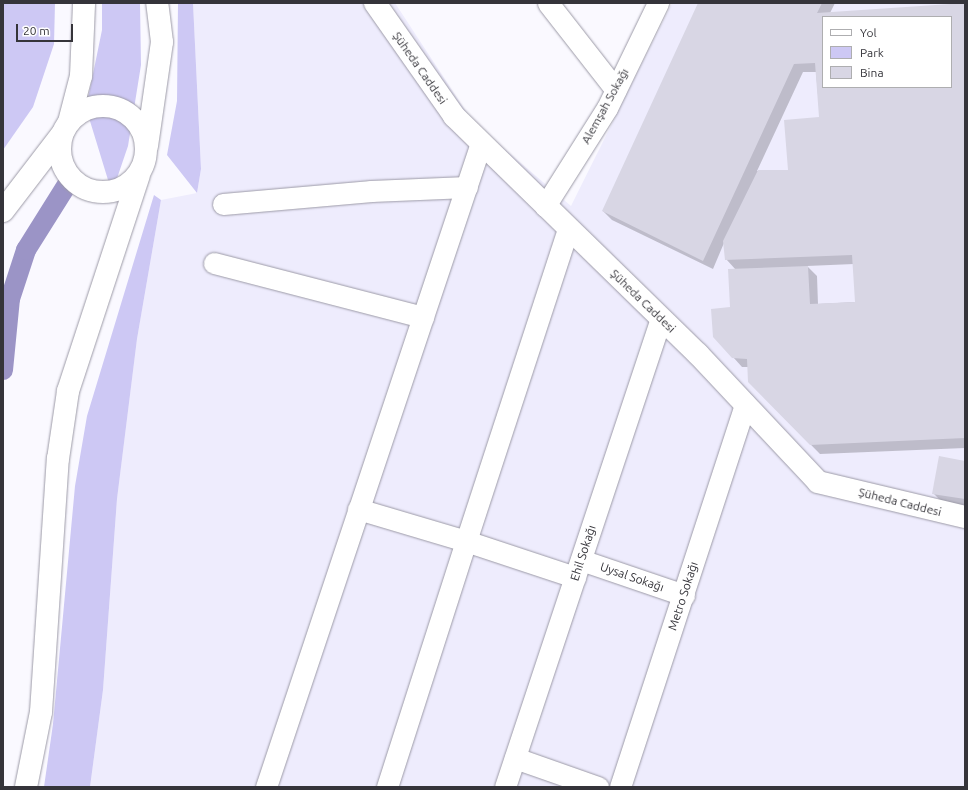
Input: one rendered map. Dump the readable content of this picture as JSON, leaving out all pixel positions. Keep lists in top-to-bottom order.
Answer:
{
  "streets": {
    "street": [
      "Şüheda Caddesi",
      "Alemşah Sokağı",
      "Ehil Sokağı",
      "Uysal Sokağı",
      "Metro Sokağı"
    ]
  },
  "crossings": [
    ["Şüheda Caddesi", "Alemşah Sokağı"],
    ["Şüheda Caddesi", "Ehil Sokağı"],
    ["Şüheda Caddesi", "Metro Sokağı"],
    ["Ehil Sokağı", "Uysal Sokağı"],
    ["Uysal Sokağı", "Metro Sokağı"]
  ],
  "legend": ["Yol", "Park", "Bina"],
  "scale_bar": "20 m"
}
